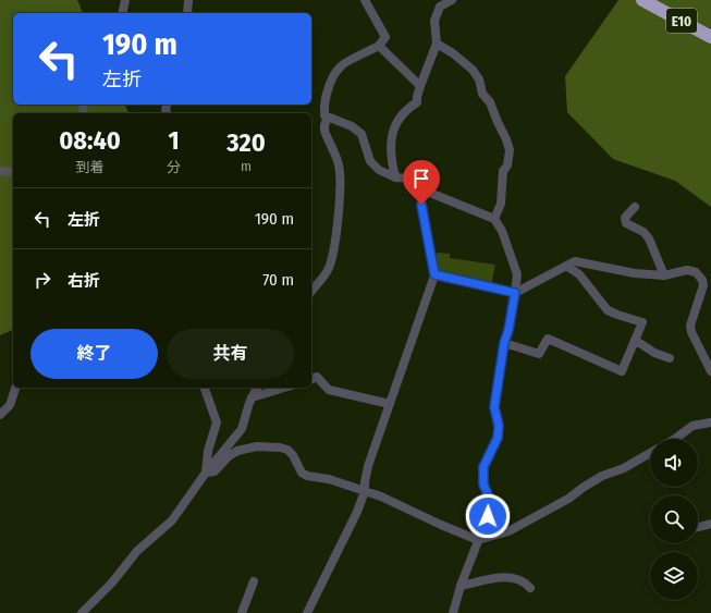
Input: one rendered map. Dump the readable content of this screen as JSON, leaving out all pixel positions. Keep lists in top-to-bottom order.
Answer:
{
  "streets": {
    "highway": ["E10"]
  },
  "page": {
    "turn": ["190 m", "左折"],
    "eta": [
      "08:40",
      "到着",
      "1",
      "分",
      "320",
      "m"
    ],
    "list": [
      {
        "name": "左折",
        "value": "190 m"
      },
      {
        "name": "右折",
        "value": "70 m"
      }
    ],
    "buttons": ["終了", "共有"]
  }
}
